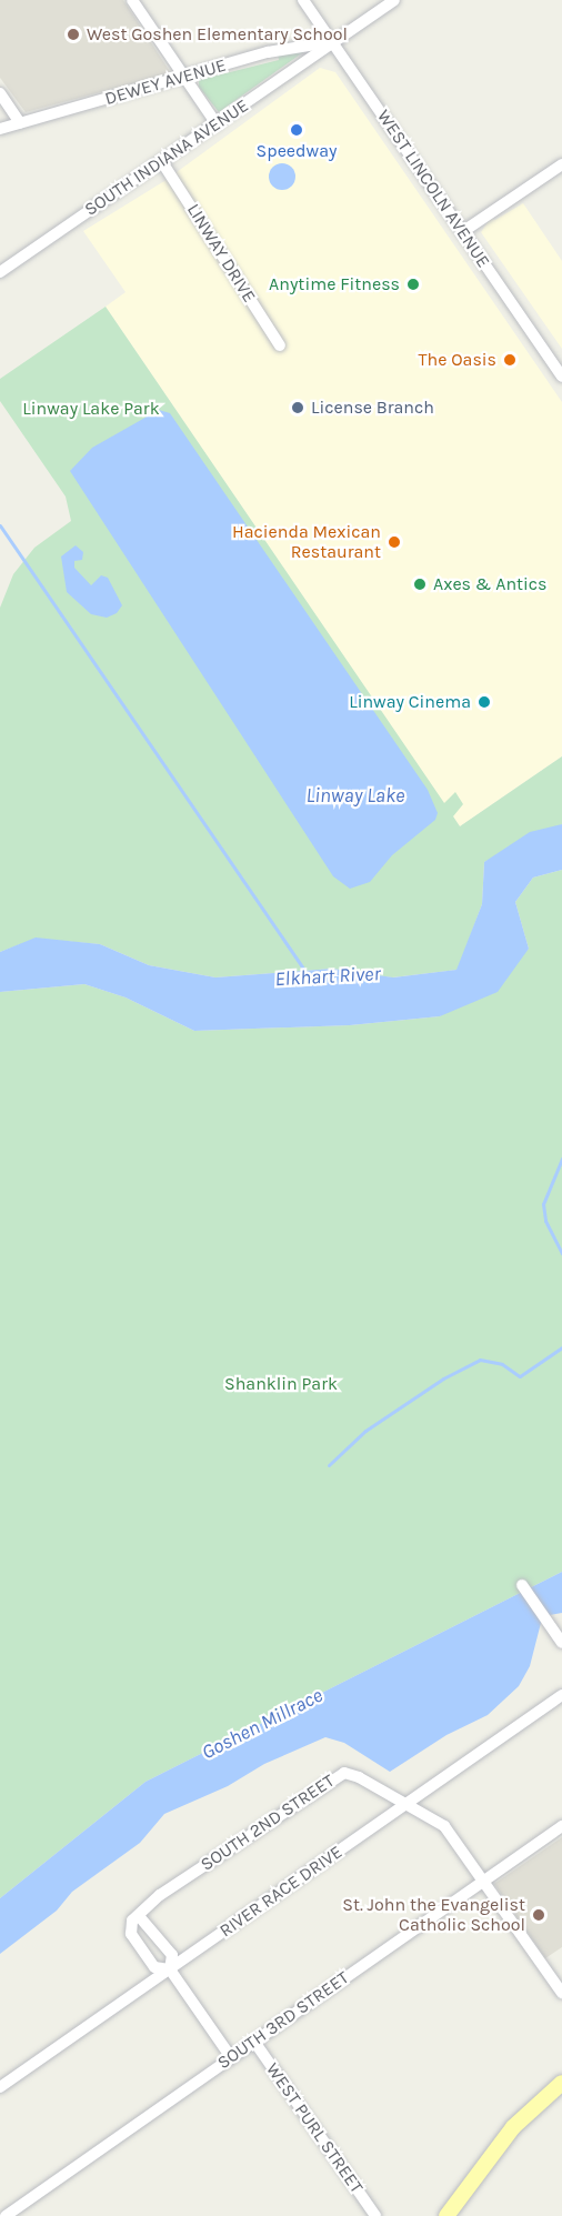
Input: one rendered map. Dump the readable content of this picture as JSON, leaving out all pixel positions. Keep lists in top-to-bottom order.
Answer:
{
  "streets": {
    "street": [
      "DEWEY AVENUE",
      "SOUTH INDIANA AVENUE",
      "WEST LINCOLN AVENUE",
      "LINWAY DRIVE",
      "SOUTH 2ND STREET",
      "RIVER RACE DRIVE",
      "SOUTH 3RD STREET",
      "WEST PURL STREET"
    ]
  },
  "crossings": [
    ["DEWEY AVENUE", "SOUTH INDIANA AVENUE"],
    ["DEWEY AVENUE", "WEST LINCOLN AVENUE"],
    ["SOUTH INDIANA AVENUE", "WEST LINCOLN AVENUE"],
    ["SOUTH INDIANA AVENUE", "LINWAY DRIVE"],
    ["SOUTH 2ND STREET", "RIVER RACE DRIVE"],
    ["SOUTH 2ND STREET", "SOUTH 3RD STREET"],
    ["SOUTH 3RD STREET", "WEST PURL STREET"]
  ],
  "water": ["Linway Lake", "Elkhart River", "Goshen Millrace"],
  "parks": ["Linway Lake Park", "Shanklin Park"],
  "places": [
    "West Goshen Elementary School",
    "Speedway",
    "Anytime Fitness",
    "The Oasis",
    "License Branch",
    "Hacienda Mexican Restaurant",
    "Axes & Antics",
    "Linway Cinema",
    "St. John the Evangelist Catholic School"
  ]
}
